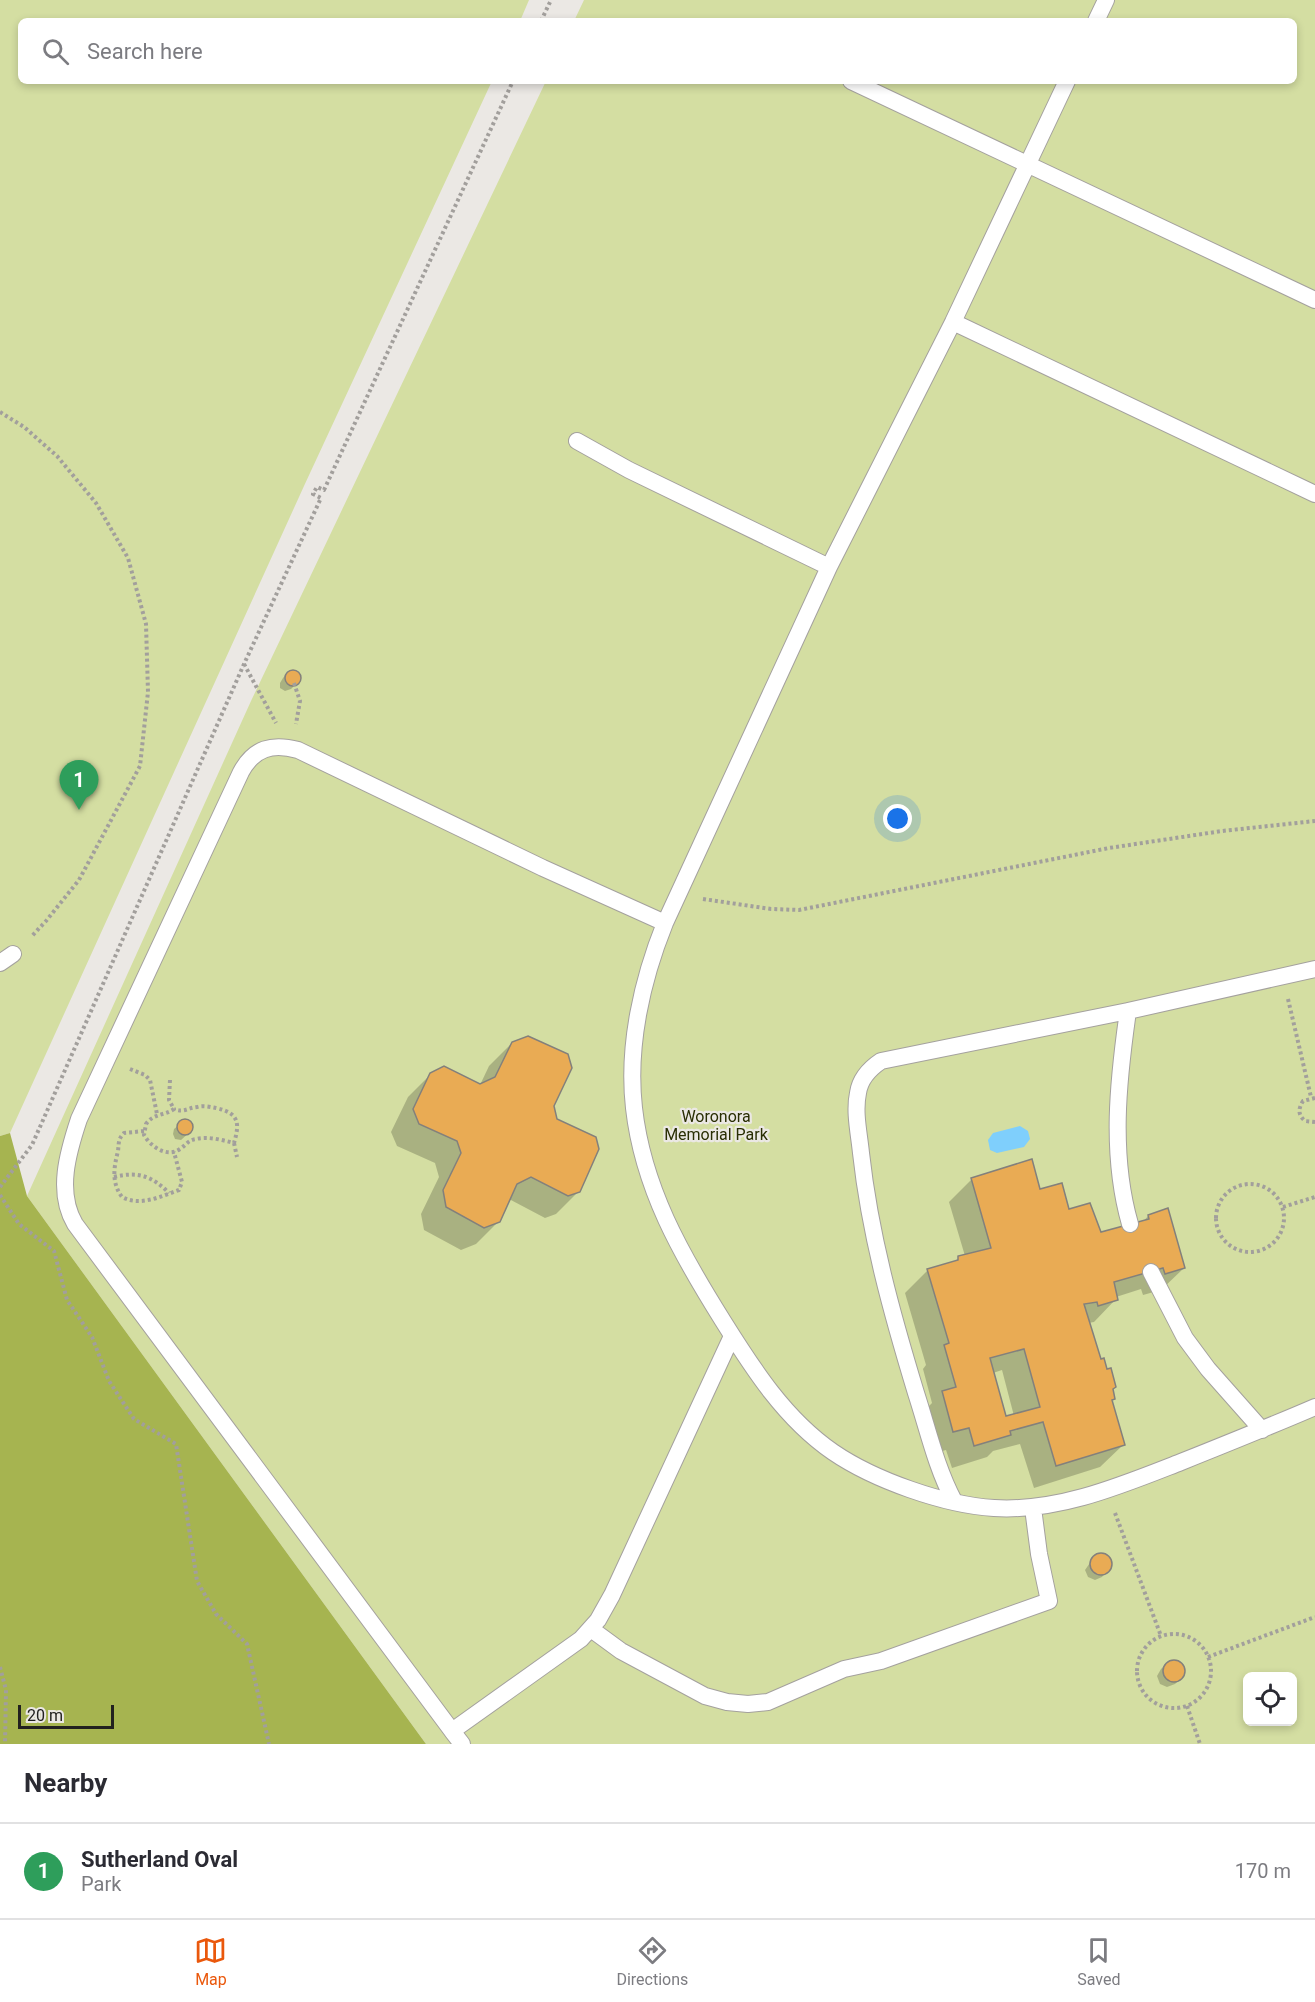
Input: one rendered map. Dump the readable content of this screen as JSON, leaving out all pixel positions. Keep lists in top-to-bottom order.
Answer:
{
  "parks": ["Woronora Memorial Park"],
  "scale_bar": "20 m",
  "page": {
    "search": "Search here",
    "pins": "1",
    "scale": "20 m",
    "heading": "Nearby",
    "list": [
      {
        "mark": "1",
        "name": "Sutherland Oval",
        "note": "Park",
        "value": "170 m"
      }
    ],
    "nav": ["Map", "Directions", "Saved"]
  }
}
